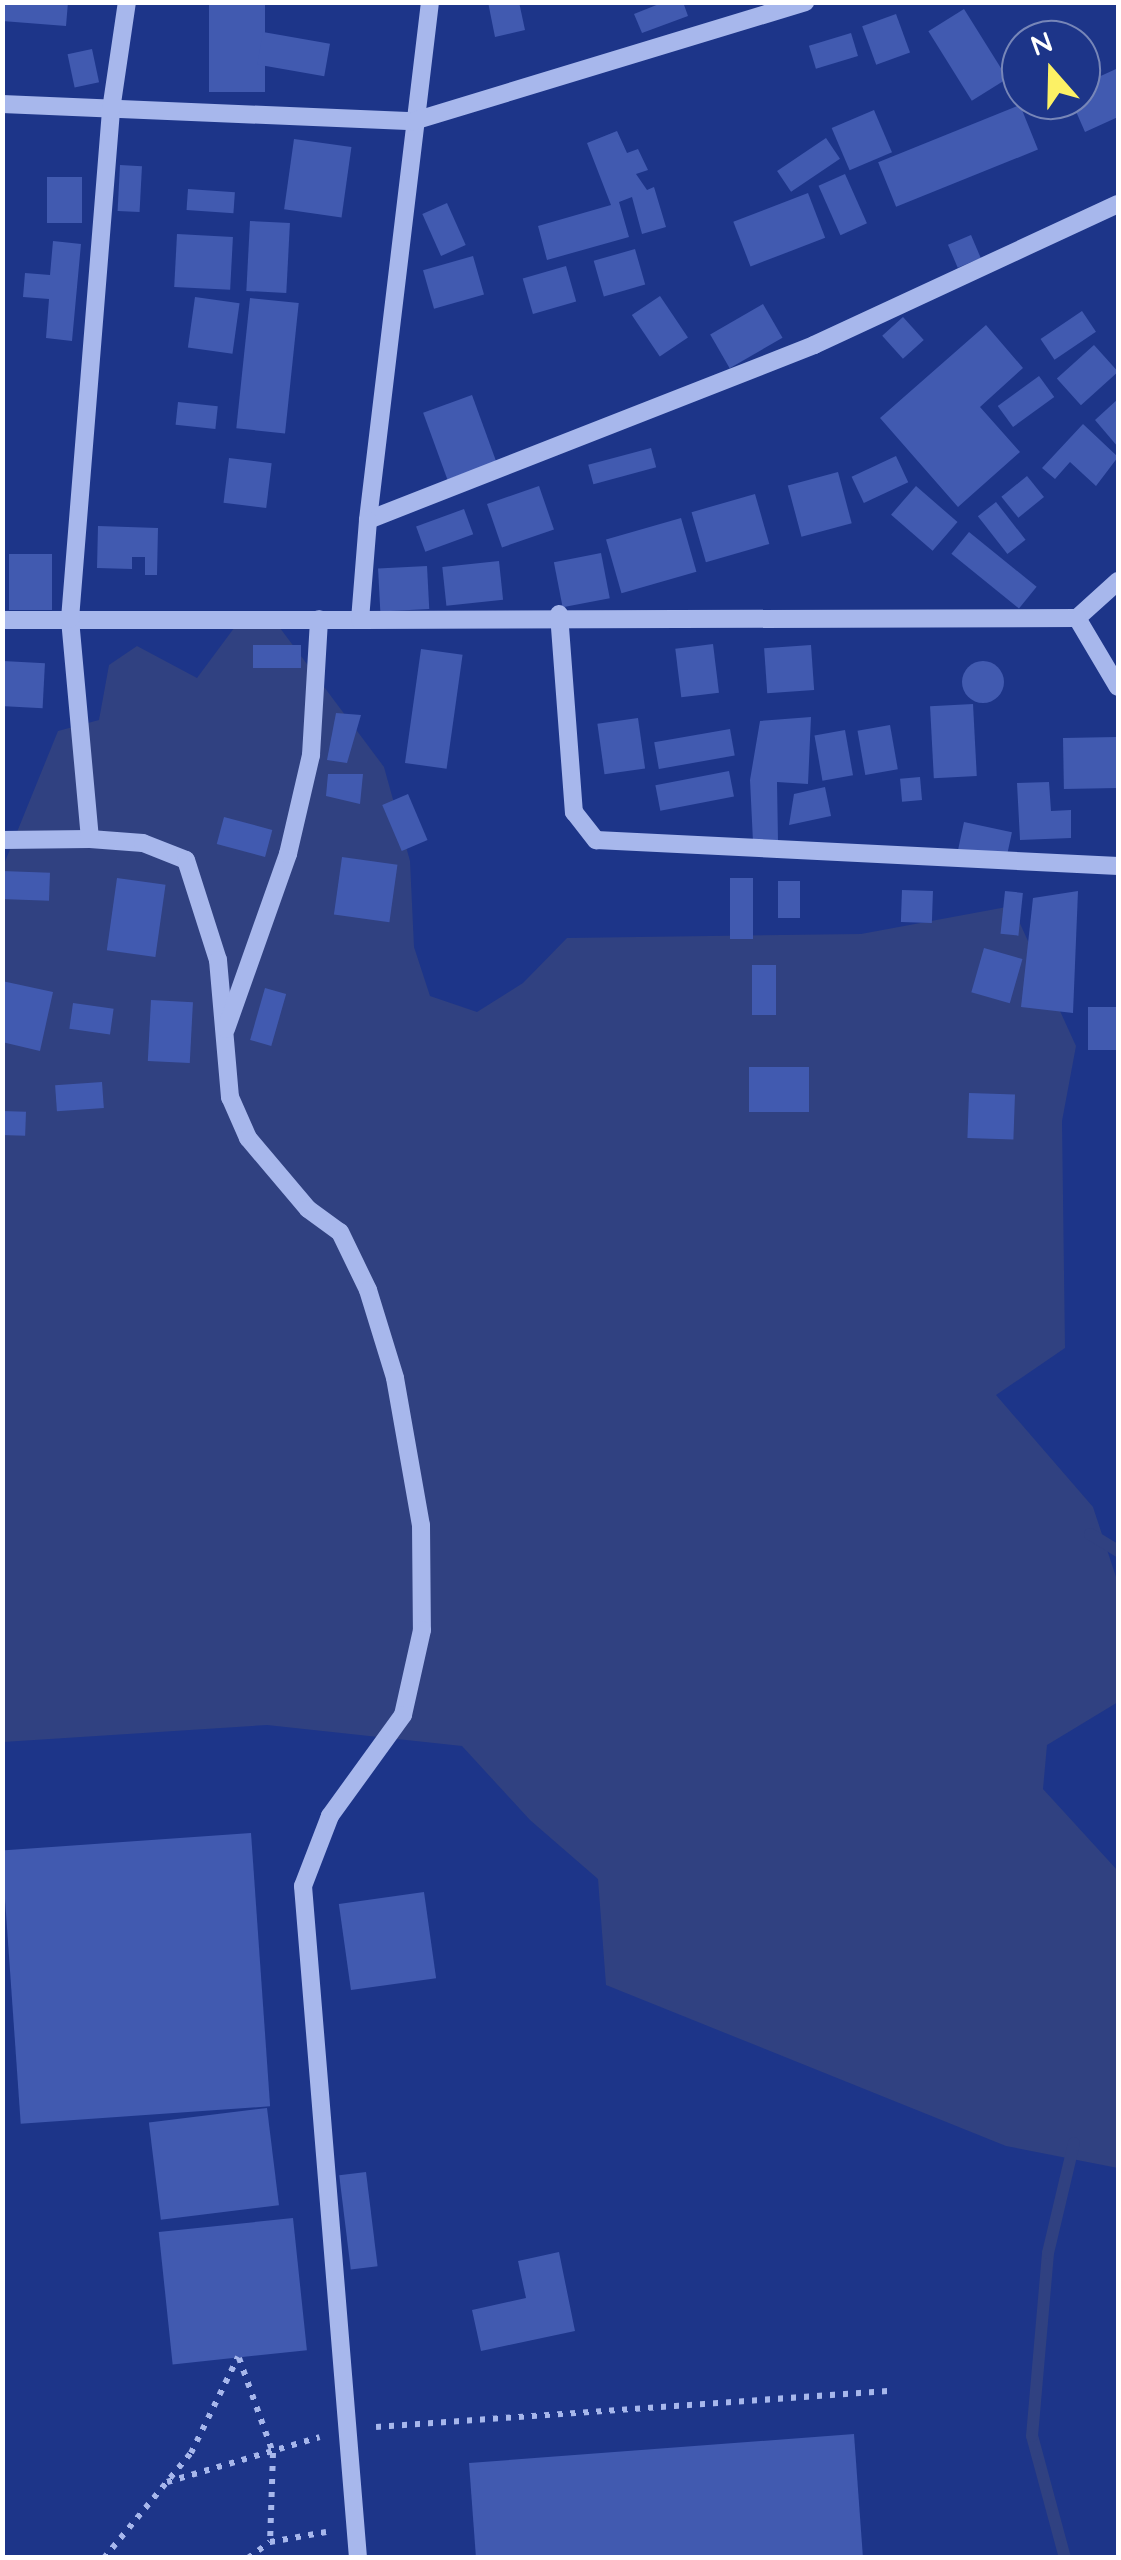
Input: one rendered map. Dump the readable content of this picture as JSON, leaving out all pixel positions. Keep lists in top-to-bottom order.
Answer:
{
  "north": "top"
}
